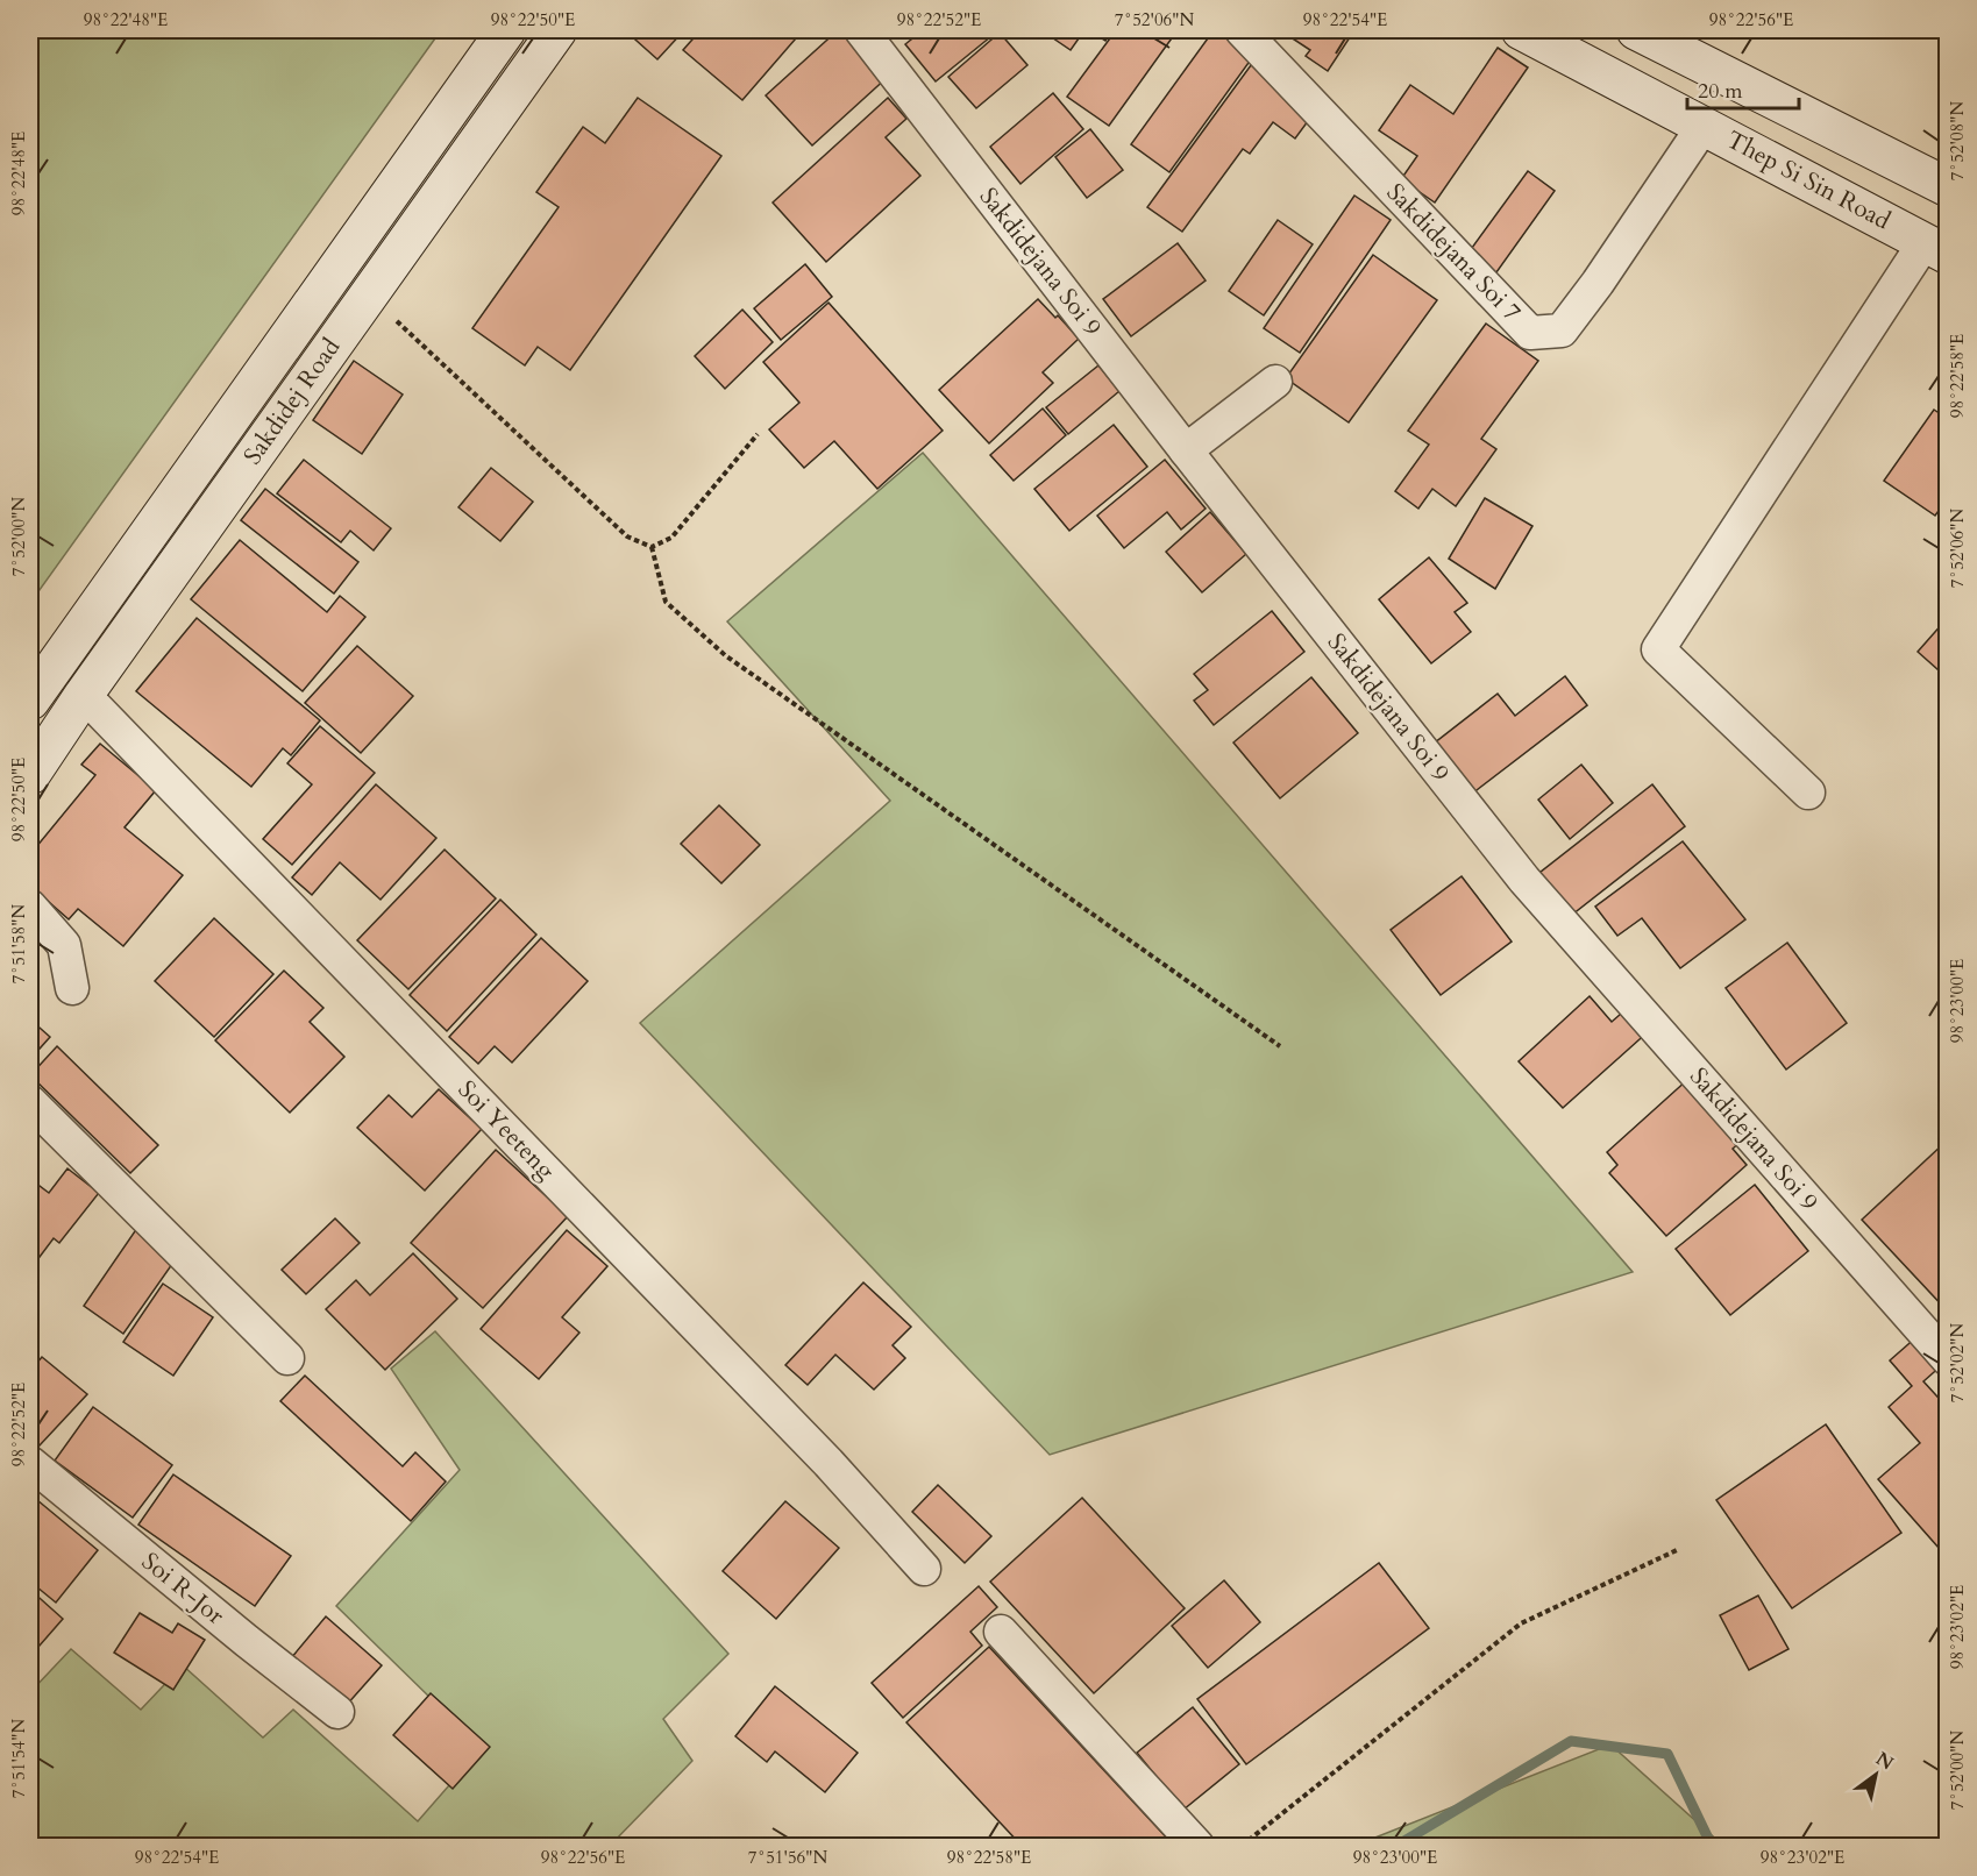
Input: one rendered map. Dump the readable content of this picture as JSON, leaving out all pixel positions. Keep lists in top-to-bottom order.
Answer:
{
  "streets": {
    "main road": ["Thep Si Sin Road", "Sakdidej Road"],
    "street": [
      "Sakdidejana Soi 7",
      "Sakdidejana Soi 9",
      "Soi Yeeteng",
      "Soi R-Jor"
    ]
  },
  "crossings": [
    ["Thep Si Sin Road", "Sakdidejana Soi 7"],
    ["Sakdidej Road", "Soi Yeeteng"]
  ],
  "scale_bar": "20 m",
  "north": "top right",
  "coordinates": [
    "98°22'48\"E",
    "98°22'50\"E",
    "98°22'52\"E",
    "7°52'06\"N",
    "98°22'54\"E",
    "98°22'56\"E",
    "7°52'08\"N",
    "98°22'58\"E",
    "7°52'00\"N",
    "7°51'58\"N",
    "98°23'00\"E",
    "7°52'02\"N",
    "98°23'02\"E",
    "7°51'54\"N",
    "7°51'56\"N"
  ]
}
